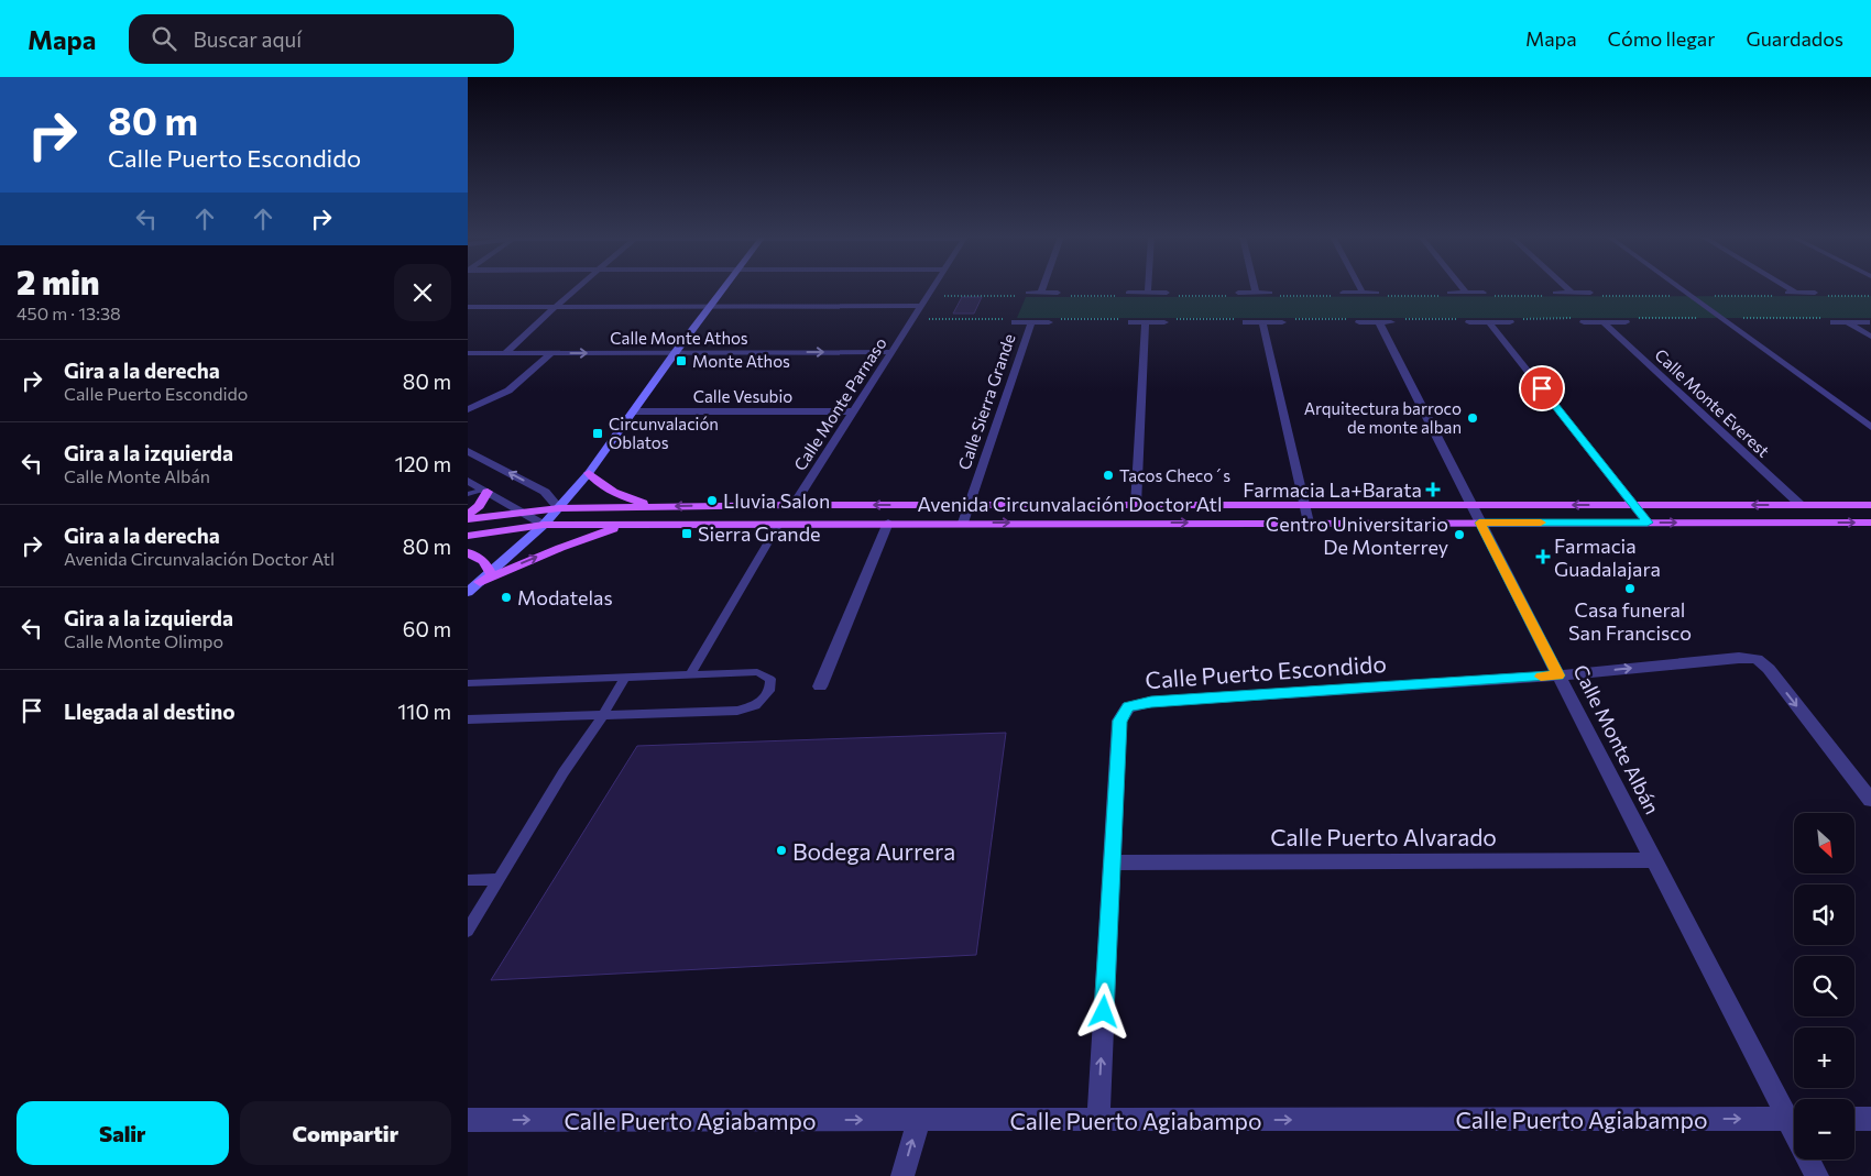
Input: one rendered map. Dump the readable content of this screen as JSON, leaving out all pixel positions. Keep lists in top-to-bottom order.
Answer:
{
  "streets": {
    "main road": ["Avenida Circunvalación Doctor Atl"],
    "street": [
      "Calle Monte Athos",
      "Calle Vesubio",
      "Calle Sierra Grande",
      "Calle Monte Everest",
      "Calle Monte Parnaso",
      "Calle Puerto Escondido",
      "Calle Monte Albán",
      "Calle Puerto Alvarado",
      "Calle Puerto Agiabampo"
    ]
  },
  "crossings": [
    ["Calle Monte Athos", "Calle Monte Parnaso"],
    ["Calle Vesubio", "Calle Monte Parnaso"],
    ["Calle Sierra Grande", "Avenida Circunvalación Doctor Atl"],
    ["Calle Monte Everest", "Avenida Circunvalación Doctor Atl"],
    ["Calle Monte Parnaso", "Avenida Circunvalación Doctor Atl"],
    ["Avenida Circunvalación Doctor Atl", "Calle Monte Albán"],
    ["Calle Puerto Escondido", "Calle Monte Albán"],
    ["Calle Puerto Escondido", "Calle Puerto Alvarado"],
    ["Calle Puerto Escondido", "Calle Puerto Agiabampo"],
    ["Calle Monte Albán", "Calle Puerto Alvarado"]
  ],
  "one_way": ["Calle Puerto Agiabampo"],
  "places": {
    "transit": ["Monte Athos", "Circunvalación Oblatos", "Sierra Grande"],
    "other": [
      "Arquitectura barroco de monte alban",
      "Tacos Checo´s",
      "Lluvia Salon",
      "Centro Universitario De Monterrey",
      "Casa funeral San Francisco",
      "Modatelas",
      "Bodega Aurrera"
    ],
    "health": ["Farmacia La+Barata", "Farmacia Guadalajara"]
  },
  "north": "bottom right",
  "page": {
    "header": "Mapa",
    "search": "Buscar aquí",
    "nav": ["Mapa", "Cómo llegar", "Guardados"],
    "turn": ["80 m", "Calle Puerto Escondido"],
    "heading": ["2 min", "450 m · 13:38"],
    "list": [
      {
        "name": "Gira a la derecha",
        "note": "Calle Puerto Escondido",
        "value": "80 m"
      },
      {
        "name": "Gira a la izquierda",
        "note": "Calle Monte Albán",
        "value": "120 m"
      },
      {
        "name": "Gira a la derecha",
        "note": "Avenida Circunvalación Doctor Atl",
        "value": "80 m"
      },
      {
        "name": "Gira a la izquierda",
        "note": "Calle Monte Olimpo",
        "value": "60 m"
      },
      {
        "name": "Llegada al destino",
        "value": "110 m"
      }
    ],
    "map_buttons": ["+", "−"],
    "buttons": ["Salir", "Compartir"]
  }
}
